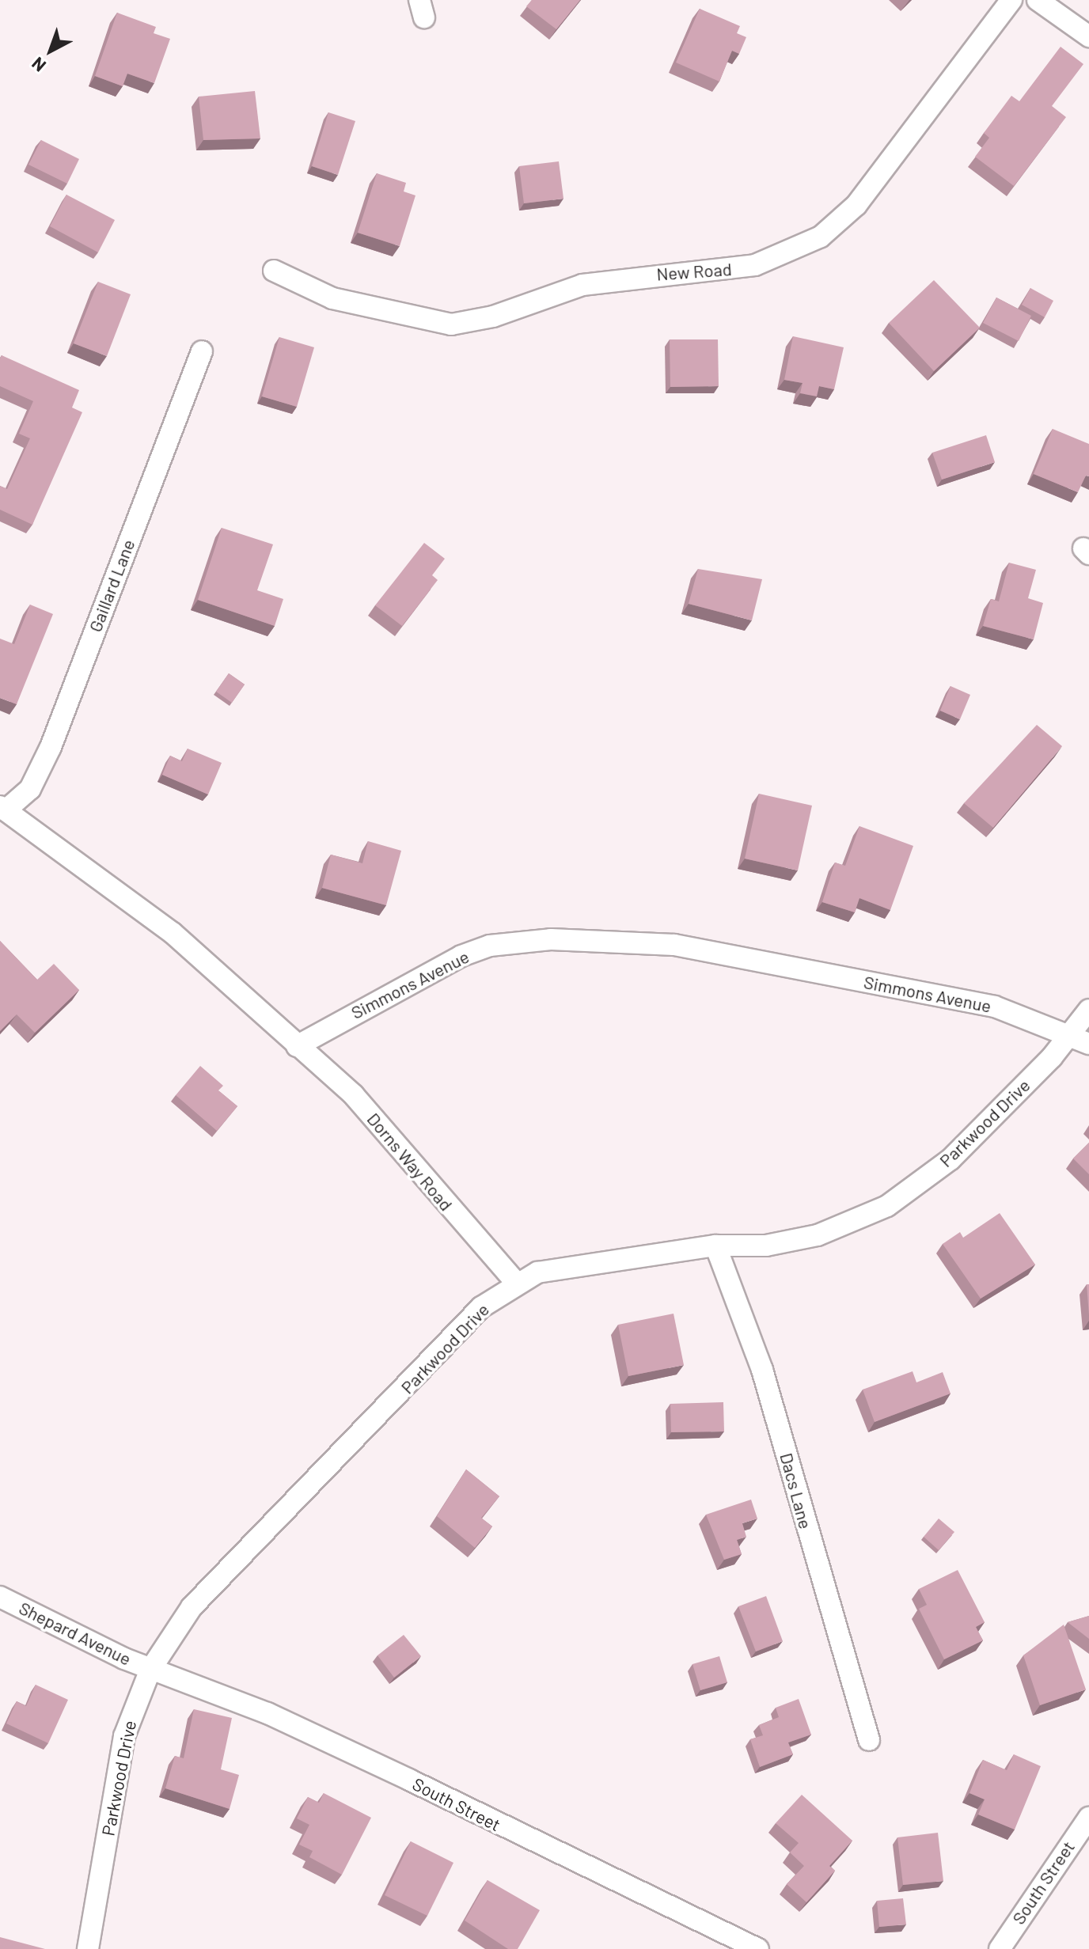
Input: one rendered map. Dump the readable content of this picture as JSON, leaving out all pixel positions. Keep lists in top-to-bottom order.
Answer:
{
  "streets": {
    "street": [
      "New Road",
      "Gaillard Lane",
      "Simmons Avenue",
      "Parkwood Drive",
      "Dorns Way Road",
      "Dacs Lane",
      "Shepard Avenue",
      "South Street"
    ]
  },
  "crossings": [
    ["Simmons Avenue", "Parkwood Drive"],
    ["Simmons Avenue", "Dorns Way Road"],
    ["Parkwood Drive", "Dorns Way Road"],
    ["Parkwood Drive", "Dacs Lane"],
    ["Parkwood Drive", "Shepard Avenue"],
    ["Parkwood Drive", "South Street"],
    ["Shepard Avenue", "South Street"]
  ],
  "north": "bottom left"
}
